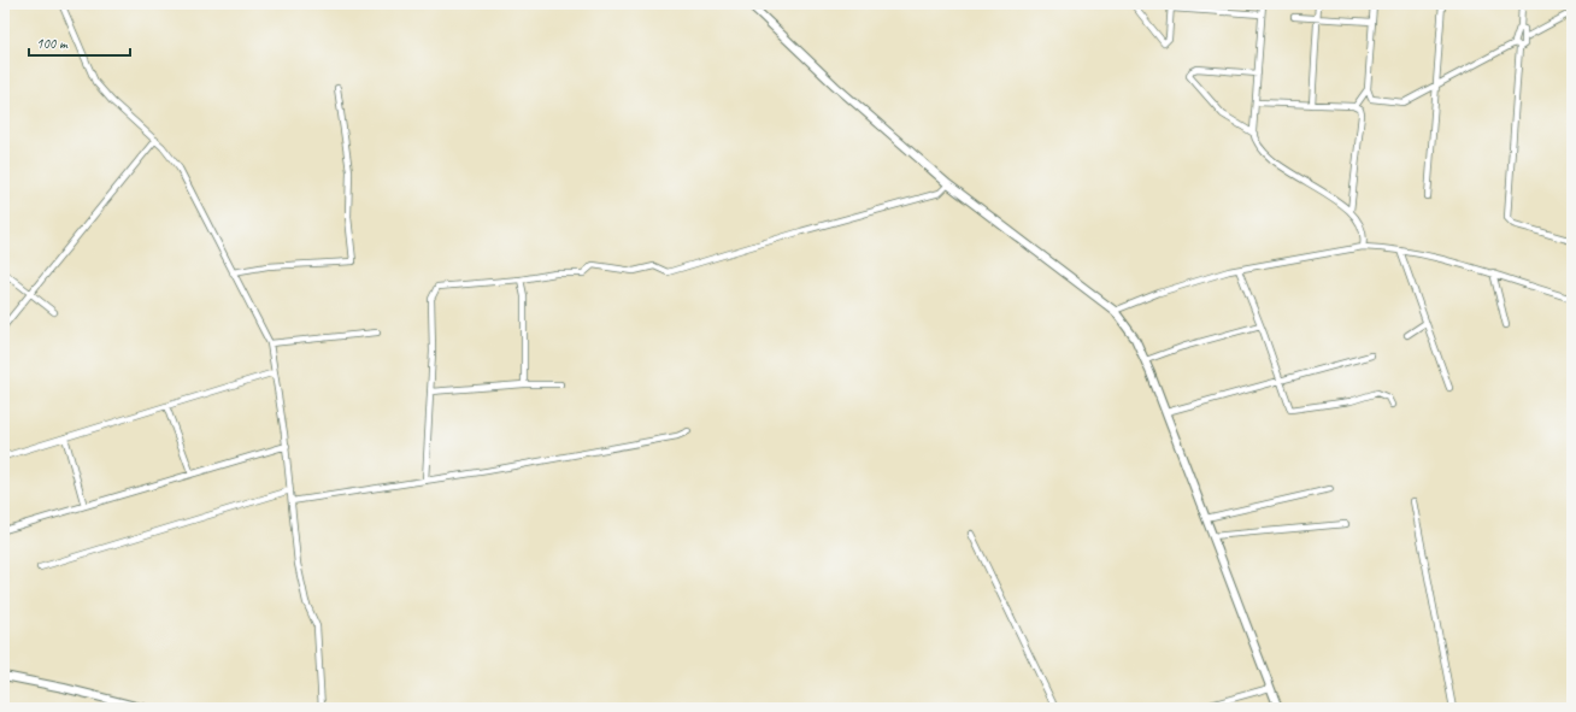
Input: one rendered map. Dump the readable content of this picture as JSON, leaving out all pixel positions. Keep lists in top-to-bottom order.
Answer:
{
  "scale_bar": "100 m"
}
